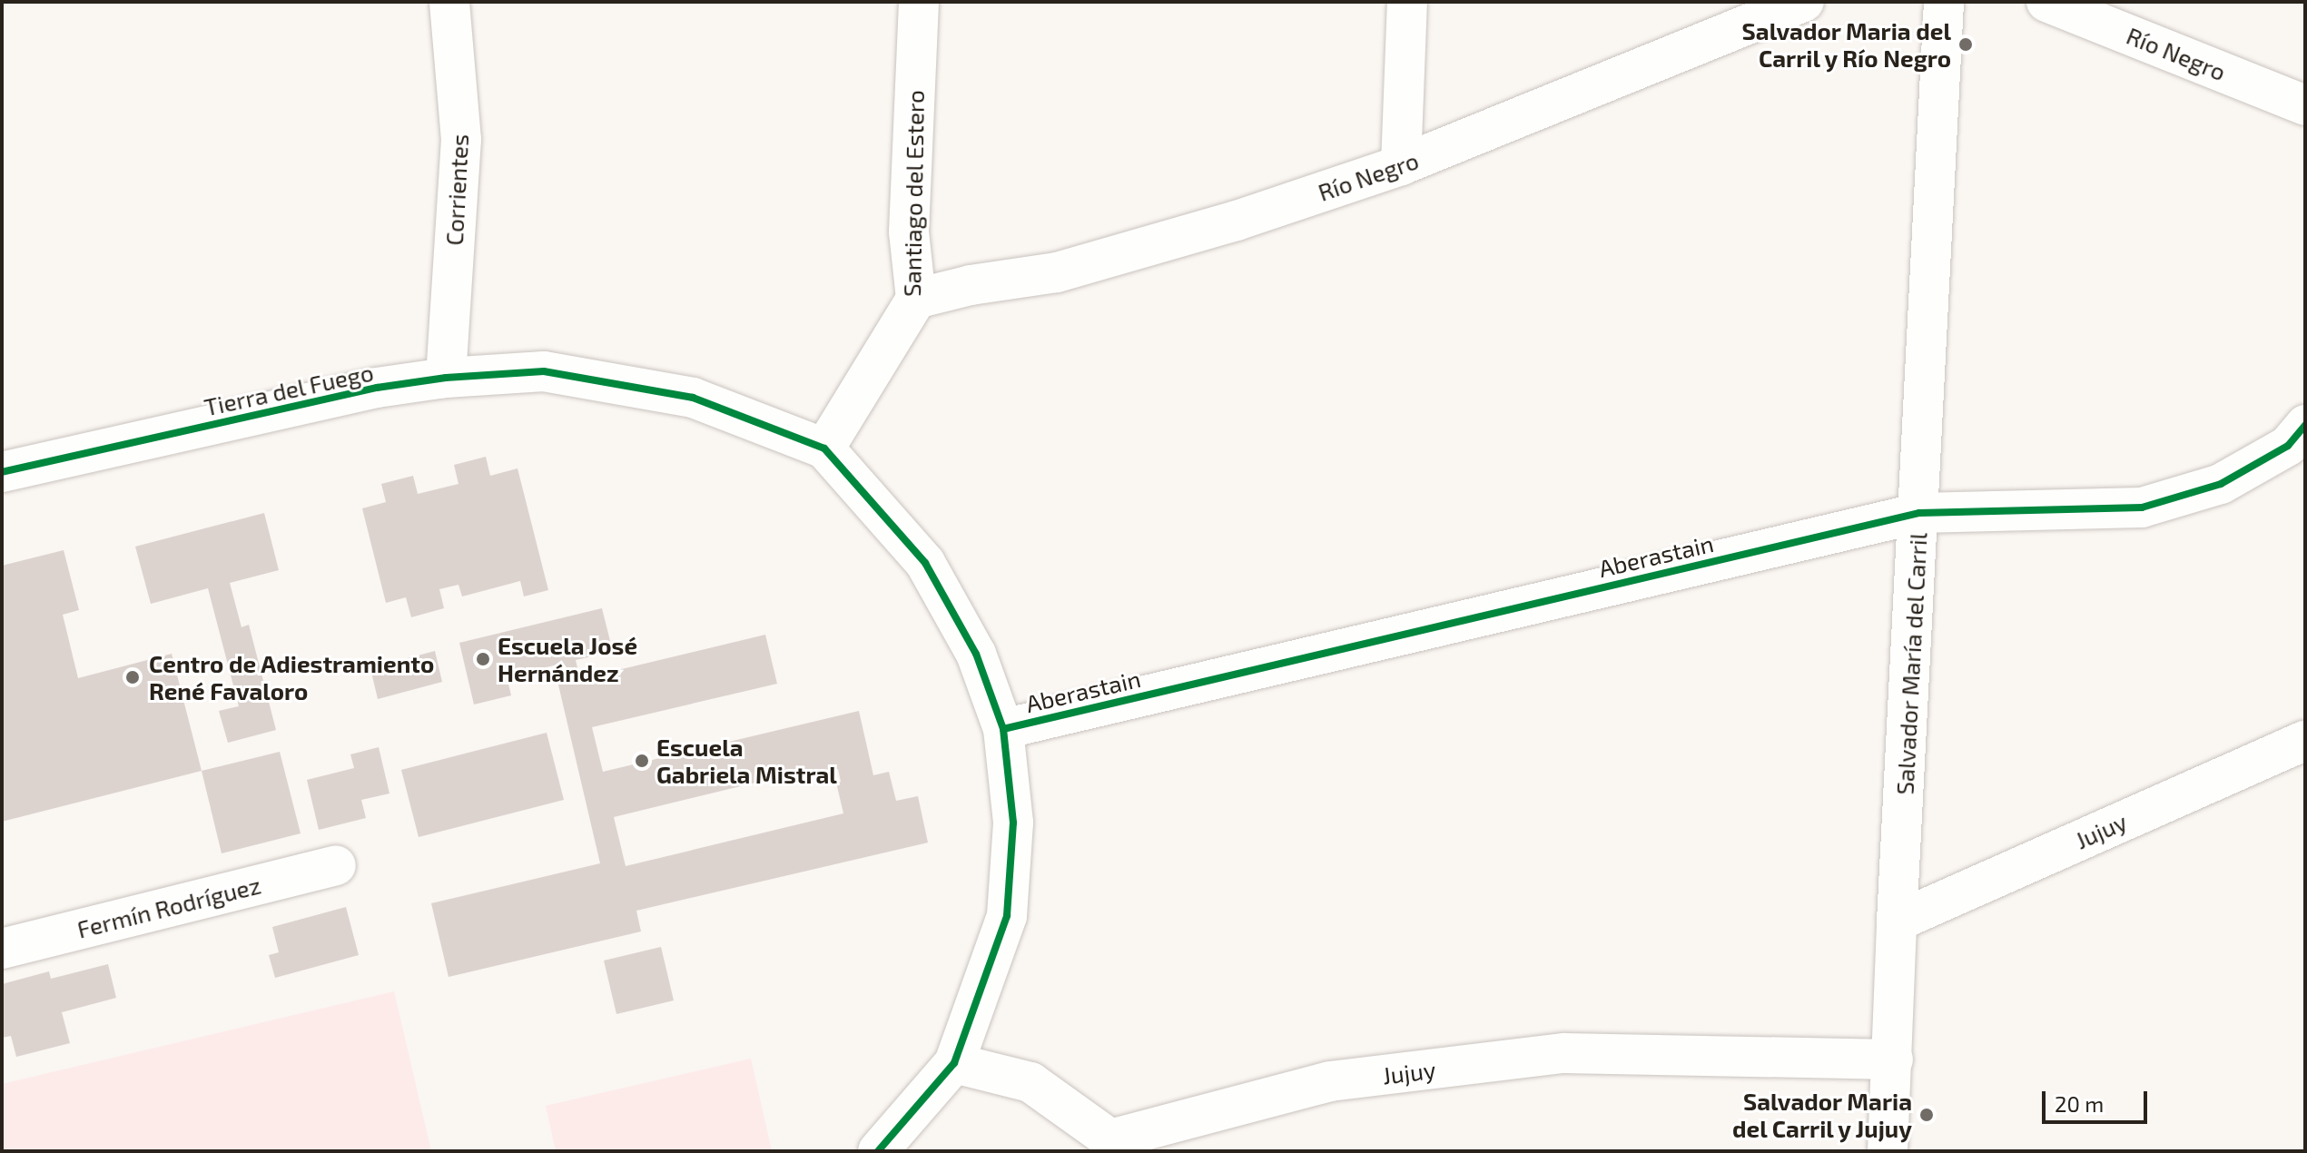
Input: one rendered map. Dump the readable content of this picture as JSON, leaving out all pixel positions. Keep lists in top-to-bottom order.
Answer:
{
  "streets": {
    "street": [
      "Río Negro",
      "Corrientes",
      "Santiago del Estero",
      "Tierra del Fuego",
      "Aberastain",
      "Salvador María del Carril",
      "Jujuy",
      "Fermín Rodríguez"
    ]
  },
  "crossings": [
    ["Río Negro", "Santiago del Estero"],
    ["Corrientes", "Tierra del Fuego"],
    ["Santiago del Estero", "Tierra del Fuego"],
    ["Tierra del Fuego", "Aberastain"],
    ["Tierra del Fuego", "Jujuy"],
    ["Aberastain", "Salvador María del Carril"],
    ["Salvador María del Carril", "Jujuy"]
  ],
  "places": [
    "Salvador Maria del Carril y Río Negro",
    "Escuela José Hernández",
    "Centro de Adiestramiento René Favaloro",
    "Escuela Gabriela Mistral",
    "Salvador Maria del Carril y Jujuy"
  ],
  "scale_bar": "20 m"
}
